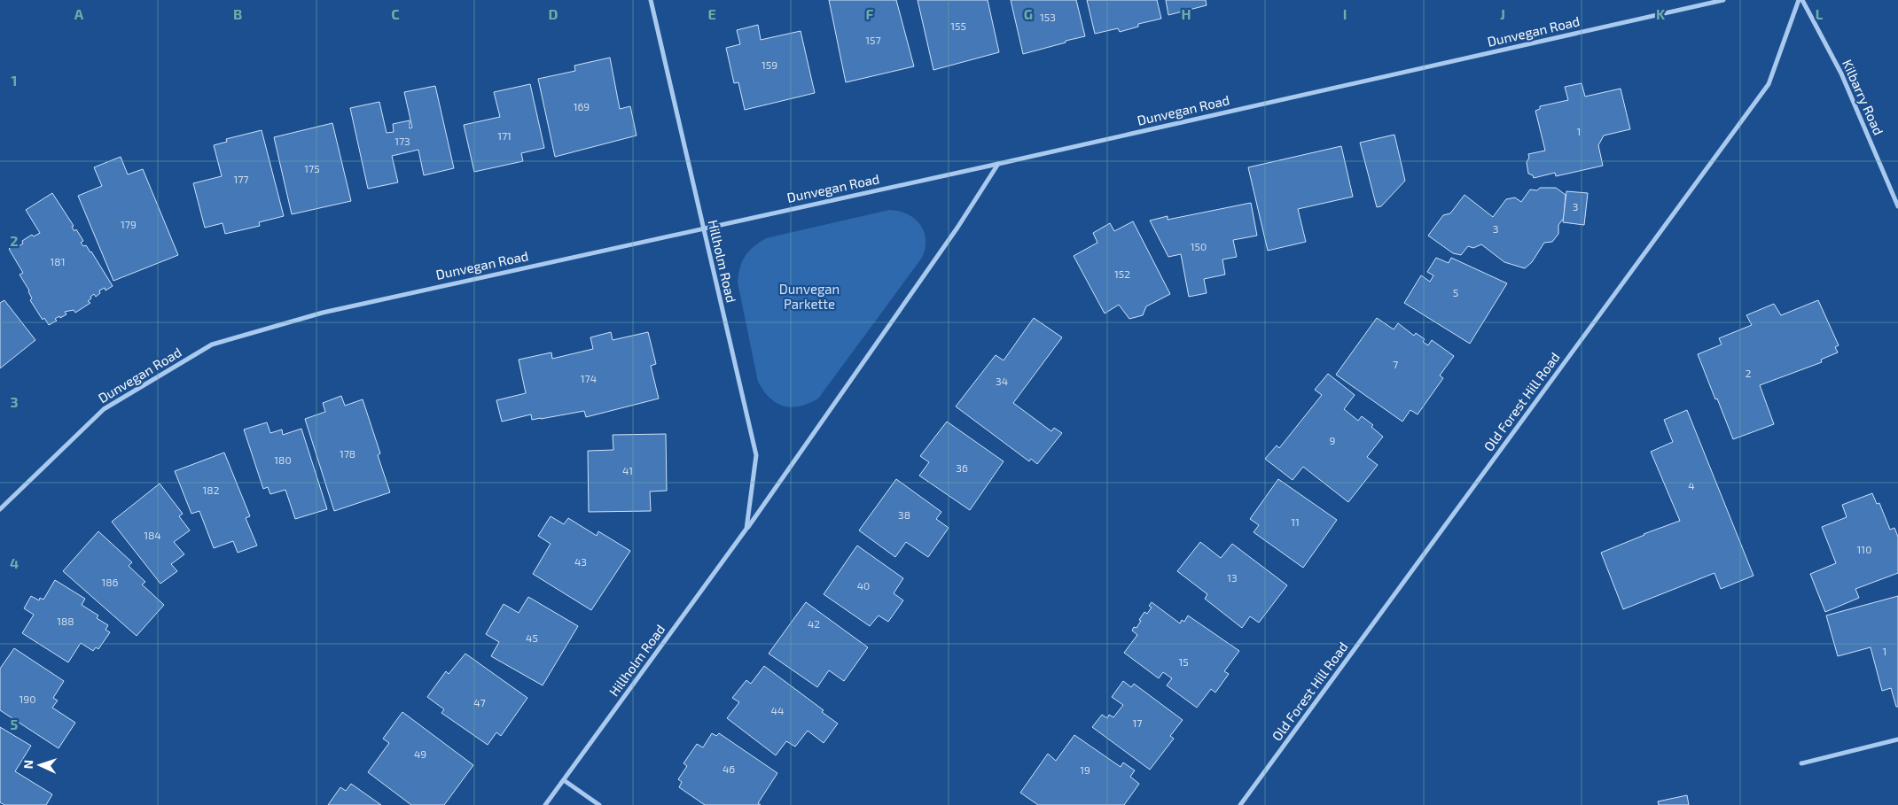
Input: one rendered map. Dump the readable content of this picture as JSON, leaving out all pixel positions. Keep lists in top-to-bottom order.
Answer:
{
  "streets": {
    "street": [
      "Dunvegan Road",
      "Kilbarry Road",
      "Hillholm Road",
      "Old Forest Hill Road"
    ]
  },
  "crossings": [
    ["Dunvegan Road", "Hillholm Road"]
  ],
  "parks": ["Dunvegan Parkette"],
  "house_numbers": [
    "153",
    "155",
    "157",
    "159",
    "169",
    "1",
    "171",
    "173",
    "175",
    "177",
    "3",
    "179",
    "3",
    "150",
    "181",
    "152",
    "5",
    "7",
    "2",
    "174",
    "34",
    "9",
    "178",
    "180",
    "36",
    "41",
    "4",
    "182",
    "38",
    "11",
    "184",
    "110",
    "43",
    "13",
    "186",
    "40",
    "188",
    "42",
    "45",
    "1",
    "15",
    "190",
    "47",
    "44",
    "17",
    "49",
    "46",
    "19"
  ],
  "north": "left",
  "grid": {
    "columns": [
      "A",
      "B",
      "C",
      "D",
      "E",
      "F",
      "G",
      "H",
      "I",
      "J",
      "K",
      "L"
    ],
    "rows": [
      "1",
      "2",
      "3",
      "4",
      "5"
    ]
  }
}
